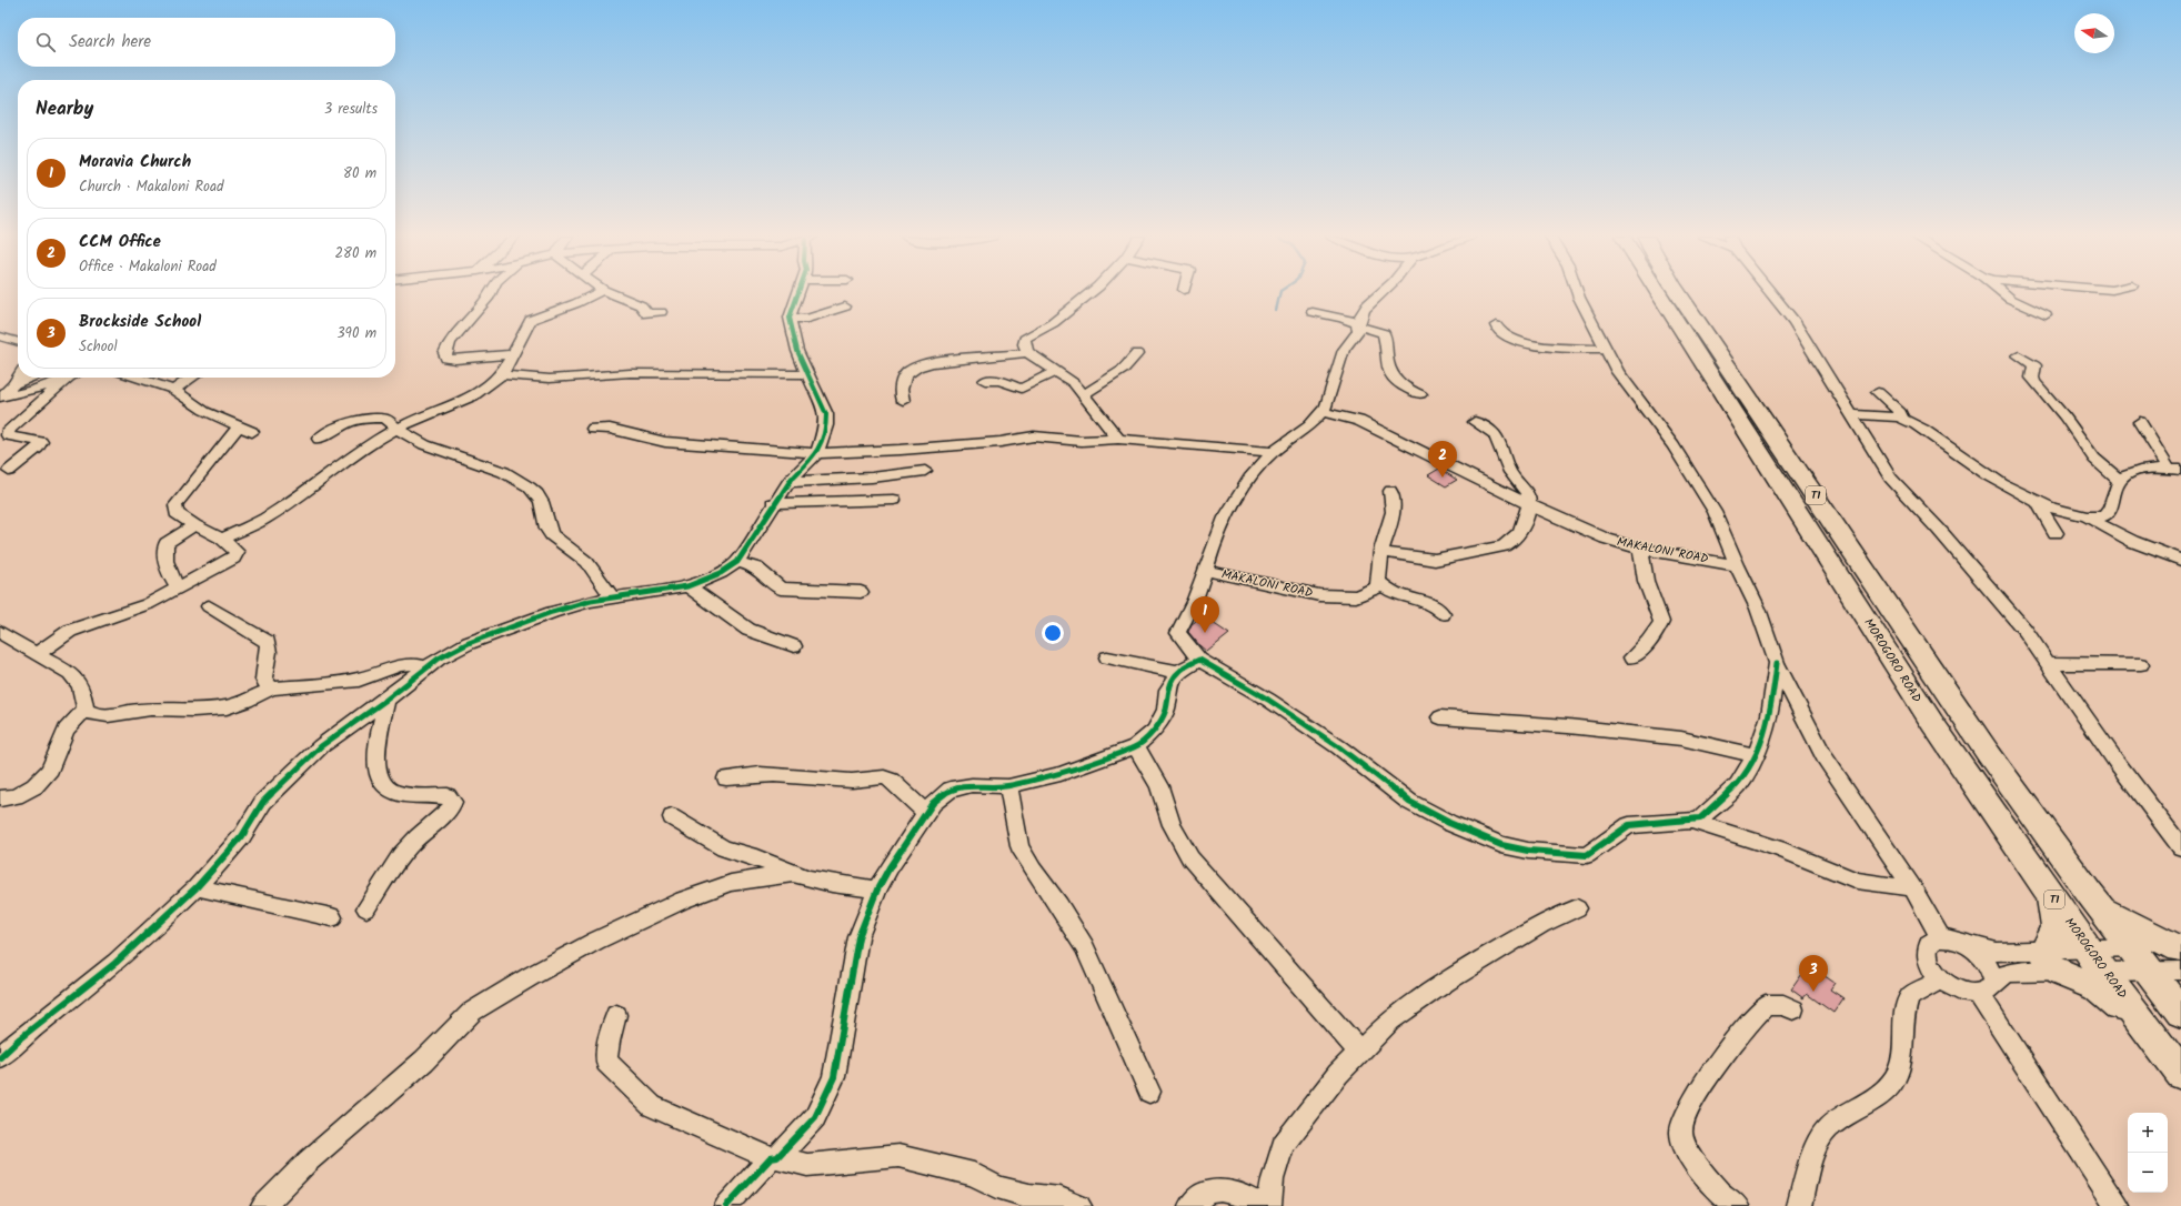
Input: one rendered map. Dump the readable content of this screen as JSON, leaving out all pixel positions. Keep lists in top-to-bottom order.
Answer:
{
  "streets": {
    "highway": ["T1", "MOROGORO ROAD"],
    "street": ["MAKALONI ROAD"]
  },
  "north": "left",
  "page": {
    "search": "Search here",
    "heading": ["Nearby", "3 results"],
    "list": [
      {
        "mark": "1",
        "name": "Moravia Church",
        "note": "Church · Makaloni Road",
        "value": "80 m"
      },
      {
        "mark": "2",
        "name": "CCM Office",
        "note": "Office · Makaloni Road",
        "value": "280 m"
      },
      {
        "mark": "3",
        "name": "Brockside School",
        "note": "School",
        "value": "390 m"
      }
    ],
    "pins": ["2", "1", "3"],
    "map_buttons": ["+", "−"]
  }
}
